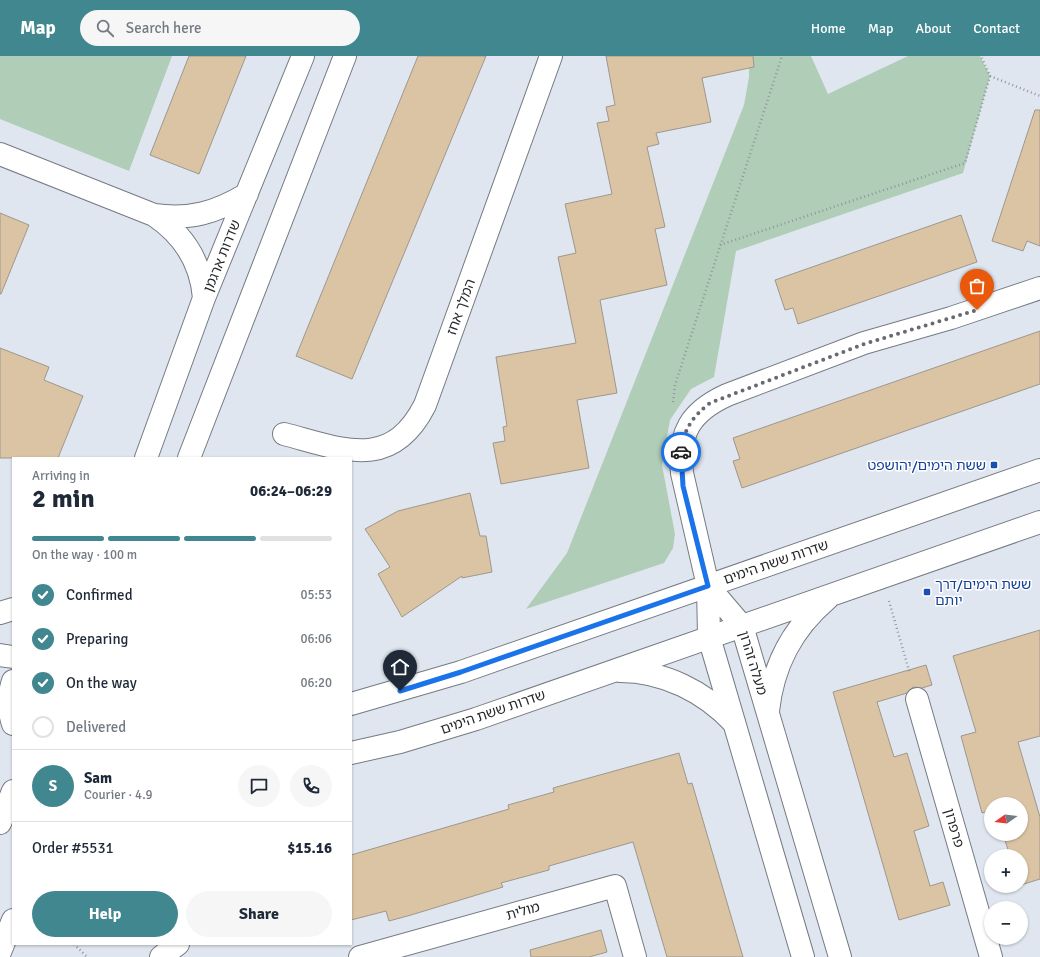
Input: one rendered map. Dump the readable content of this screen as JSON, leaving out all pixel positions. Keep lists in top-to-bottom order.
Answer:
{
  "streets": {
    "street": [
      "שדרות ארגמן",
      "המלך אחז",
      "שדרות ששת הימים",
      "מעלה זהרון",
      "פרפרון",
      "מולית"
    ]
  },
  "crossings": [
    ["שדרות ששת הימים", "מעלה זהרון"]
  ],
  "places": {
    "transit": ["ששת הימים/יהושפט", "ששת הימים/דרך יותם"]
  },
  "north": "left",
  "page": {
    "header": "Map",
    "search": "Search here",
    "nav": [
      "Home",
      "Map",
      "About",
      "Contact"
    ],
    "heading": ["2 min", "Arriving in", "06:24–06:29"],
    "panel": [
      "Sam",
      "Courier · 4.9",
      "Order #5531",
      "$15.16"
    ],
    "bar": "On the way · 100 m",
    "list": [
      ["Confirmed", "05:53"],
      ["Preparing", "06:06"],
      ["On the way", "06:20"],
      "Delivered"
    ],
    "round": "S",
    "map_buttons": ["+", "−"],
    "buttons": ["Help", "Share"]
  }
}
